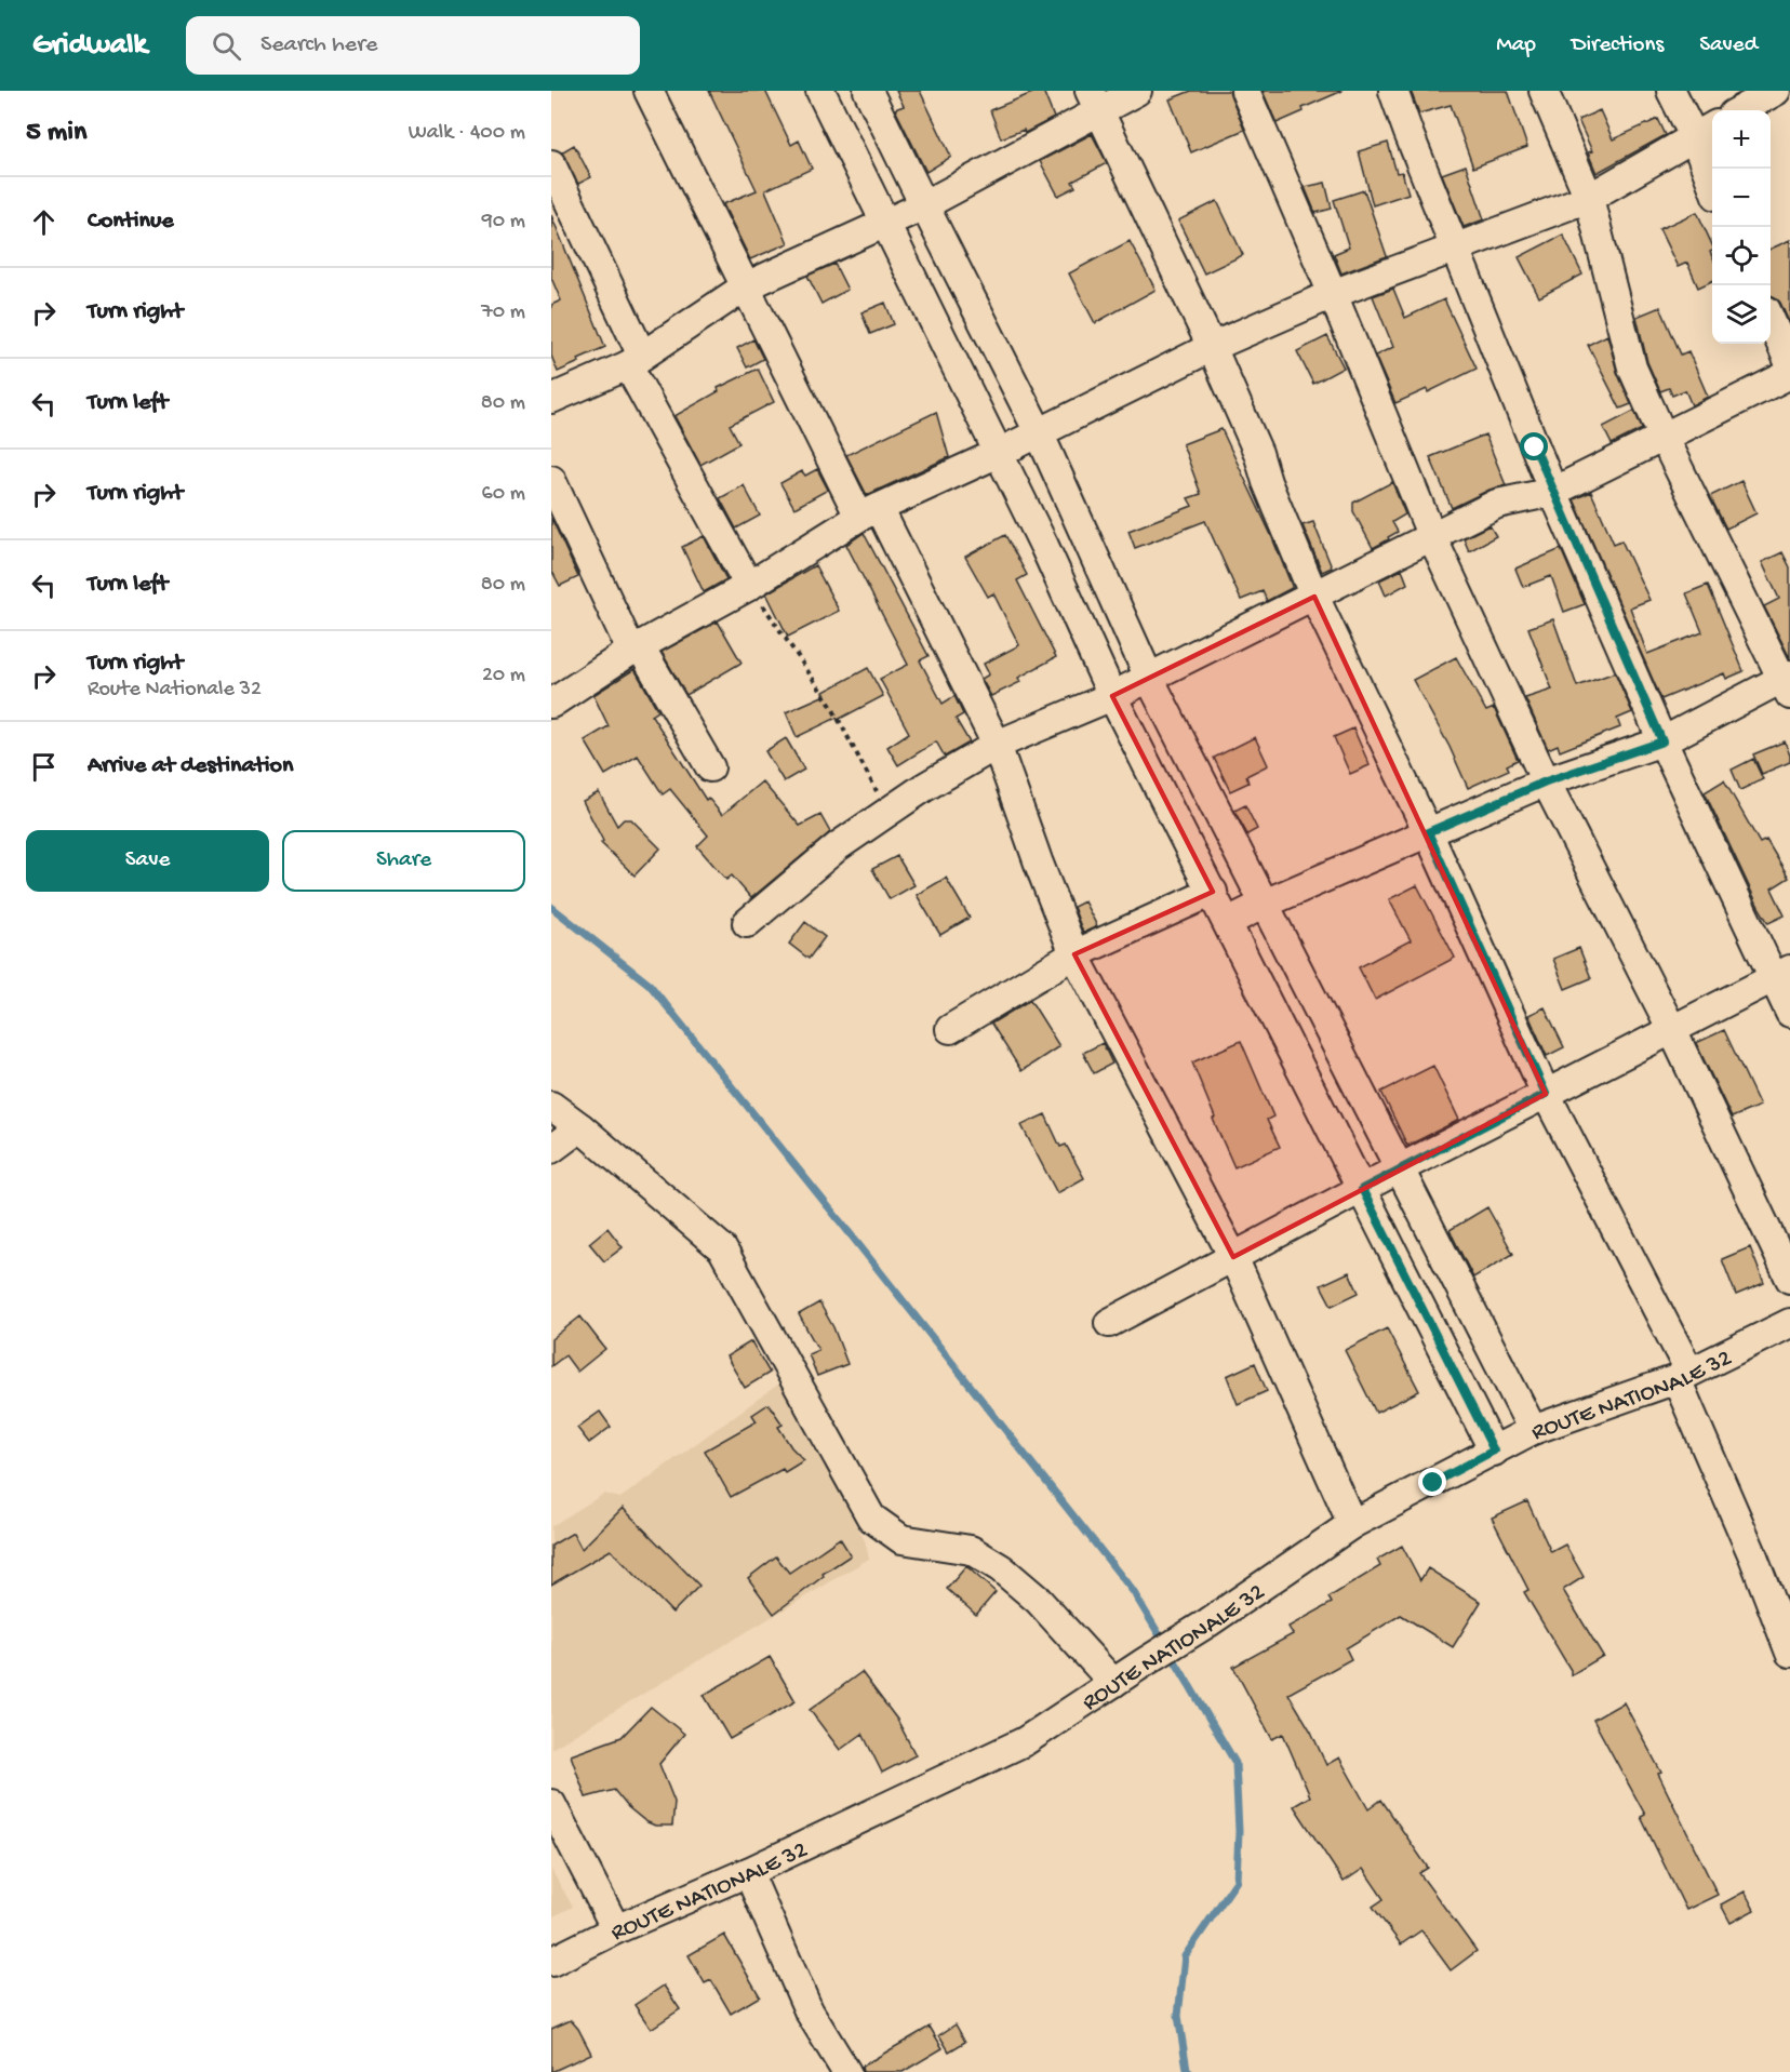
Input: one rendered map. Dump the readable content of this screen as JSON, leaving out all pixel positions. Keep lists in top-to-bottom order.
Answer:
{
  "streets": {
    "street": ["ROUTE NATIONALE 32"]
  },
  "page": {
    "header": "Gridwalk",
    "search": "Search here",
    "nav": ["Map", "Directions", "Saved"],
    "heading": ["5 min", "Walk · 400 m"],
    "map_buttons": ["+", "−"],
    "list": [
      ["Continue", "90 m"],
      ["Turn right", "70 m"],
      ["Turn left", "80 m"],
      ["Turn right", "60 m"],
      ["Turn left", "80 m"],
      ["Turn right", "Route Nationale 32", "20 m"],
      "Arrive at destination"
    ],
    "buttons": ["Save", "Share"]
  }
}
